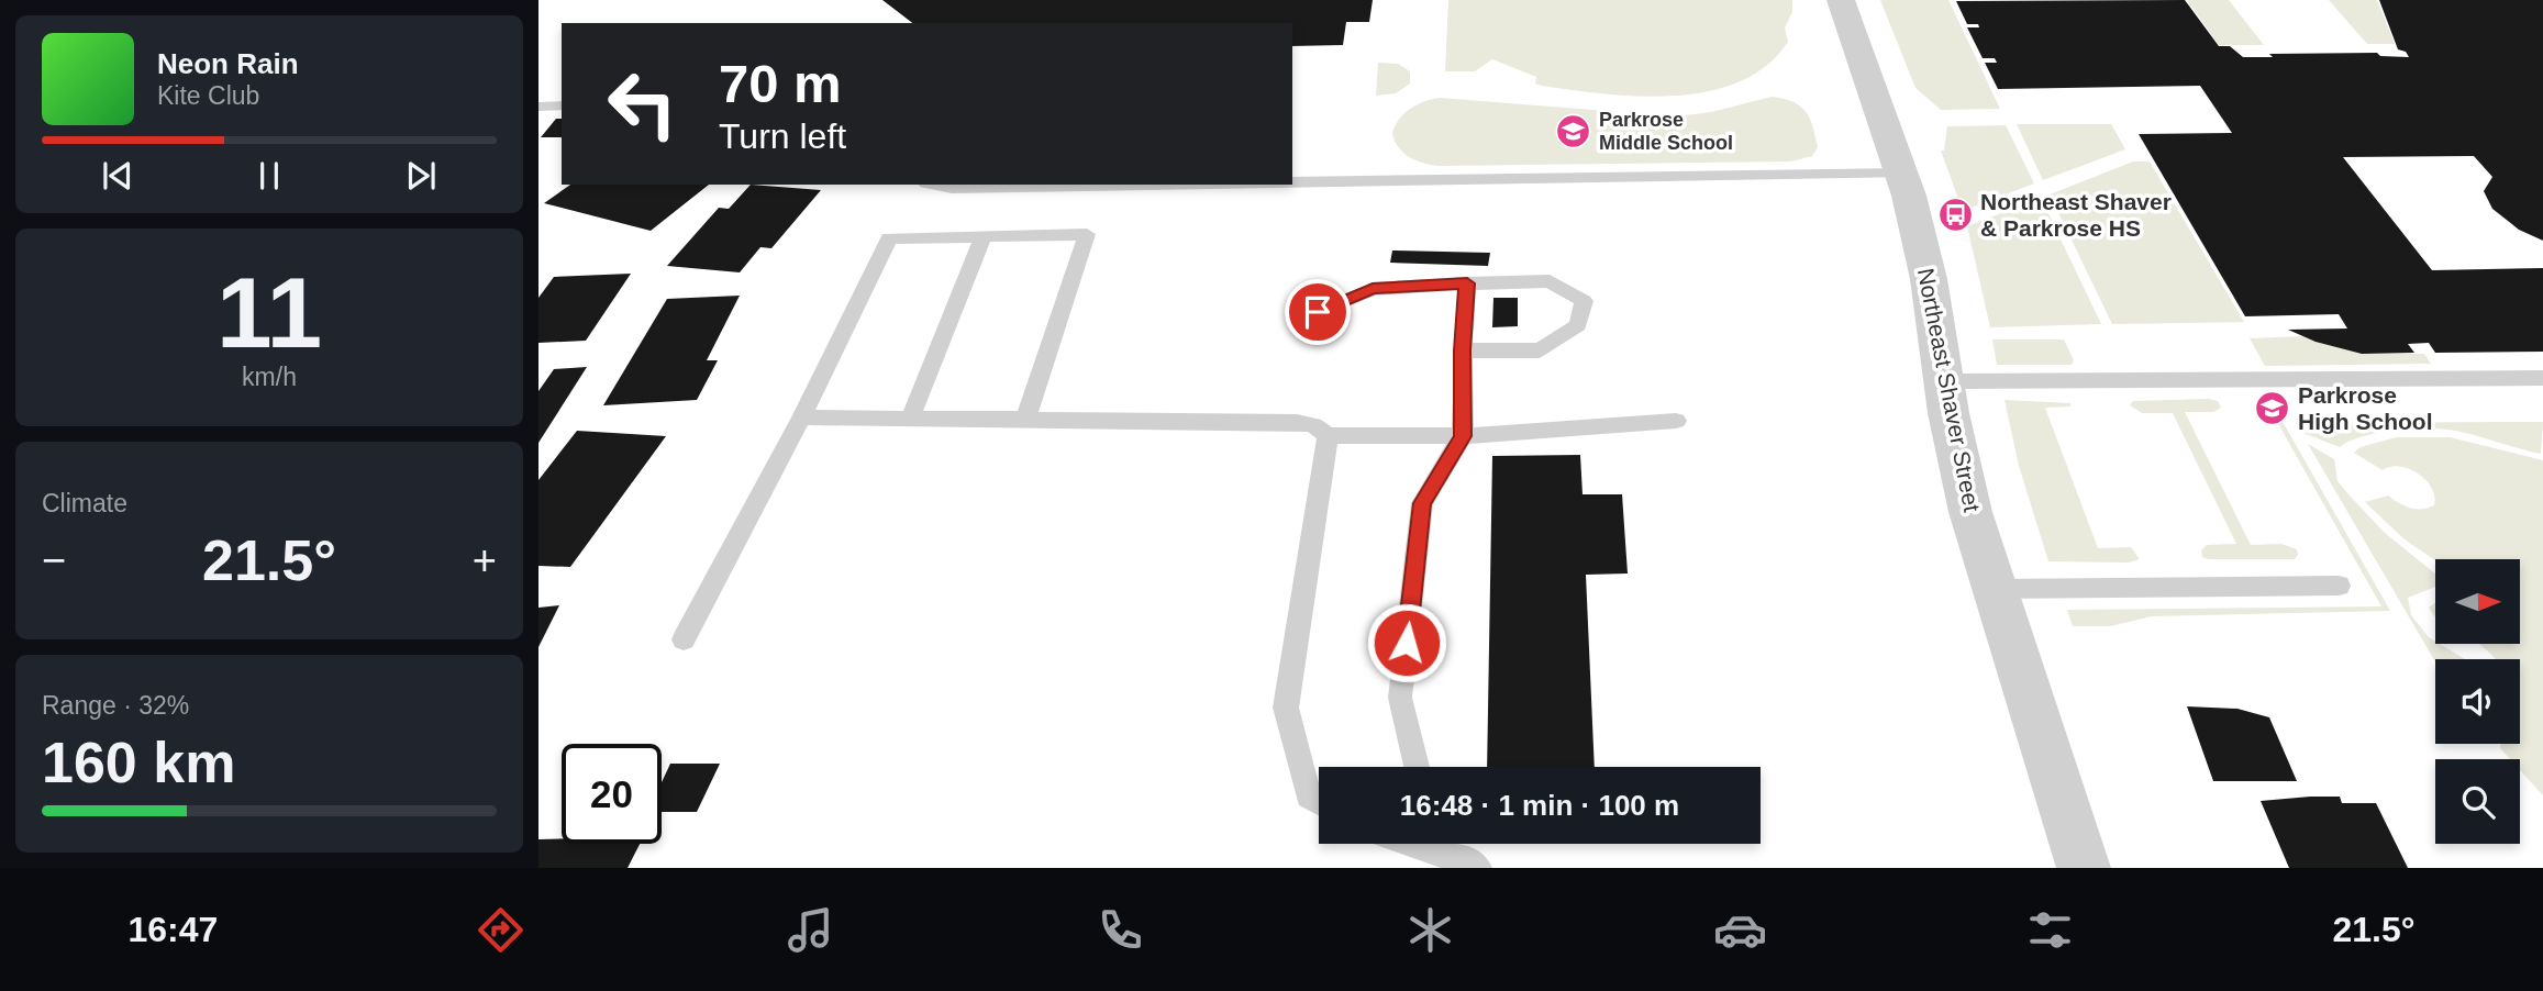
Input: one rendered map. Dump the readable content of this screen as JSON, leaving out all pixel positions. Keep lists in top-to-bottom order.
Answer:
{
  "streets": {
    "street": ["Northeast Shaver Street"]
  },
  "places": {
    "school or university": ["Parkrose Middle School", "Parkrose High School"],
    "bus stop": ["Northeast Shaver & Parkrose HS"]
  },
  "north": "right",
  "page": {
    "turn": ["70 m", "Turn left"],
    "song": ["Neon Rain", "Kite Club"],
    "tile": [
      ["11", "km/h"],
      "Climate",
      ["Range · 32%", "160 km"]
    ],
    "heat": ["−", "21.5°", "+"],
    "limit": "20",
    "trip": "16:48 · 1 min · 100 m",
    "tabs": ["16:47", "21.5°"]
  }
}
